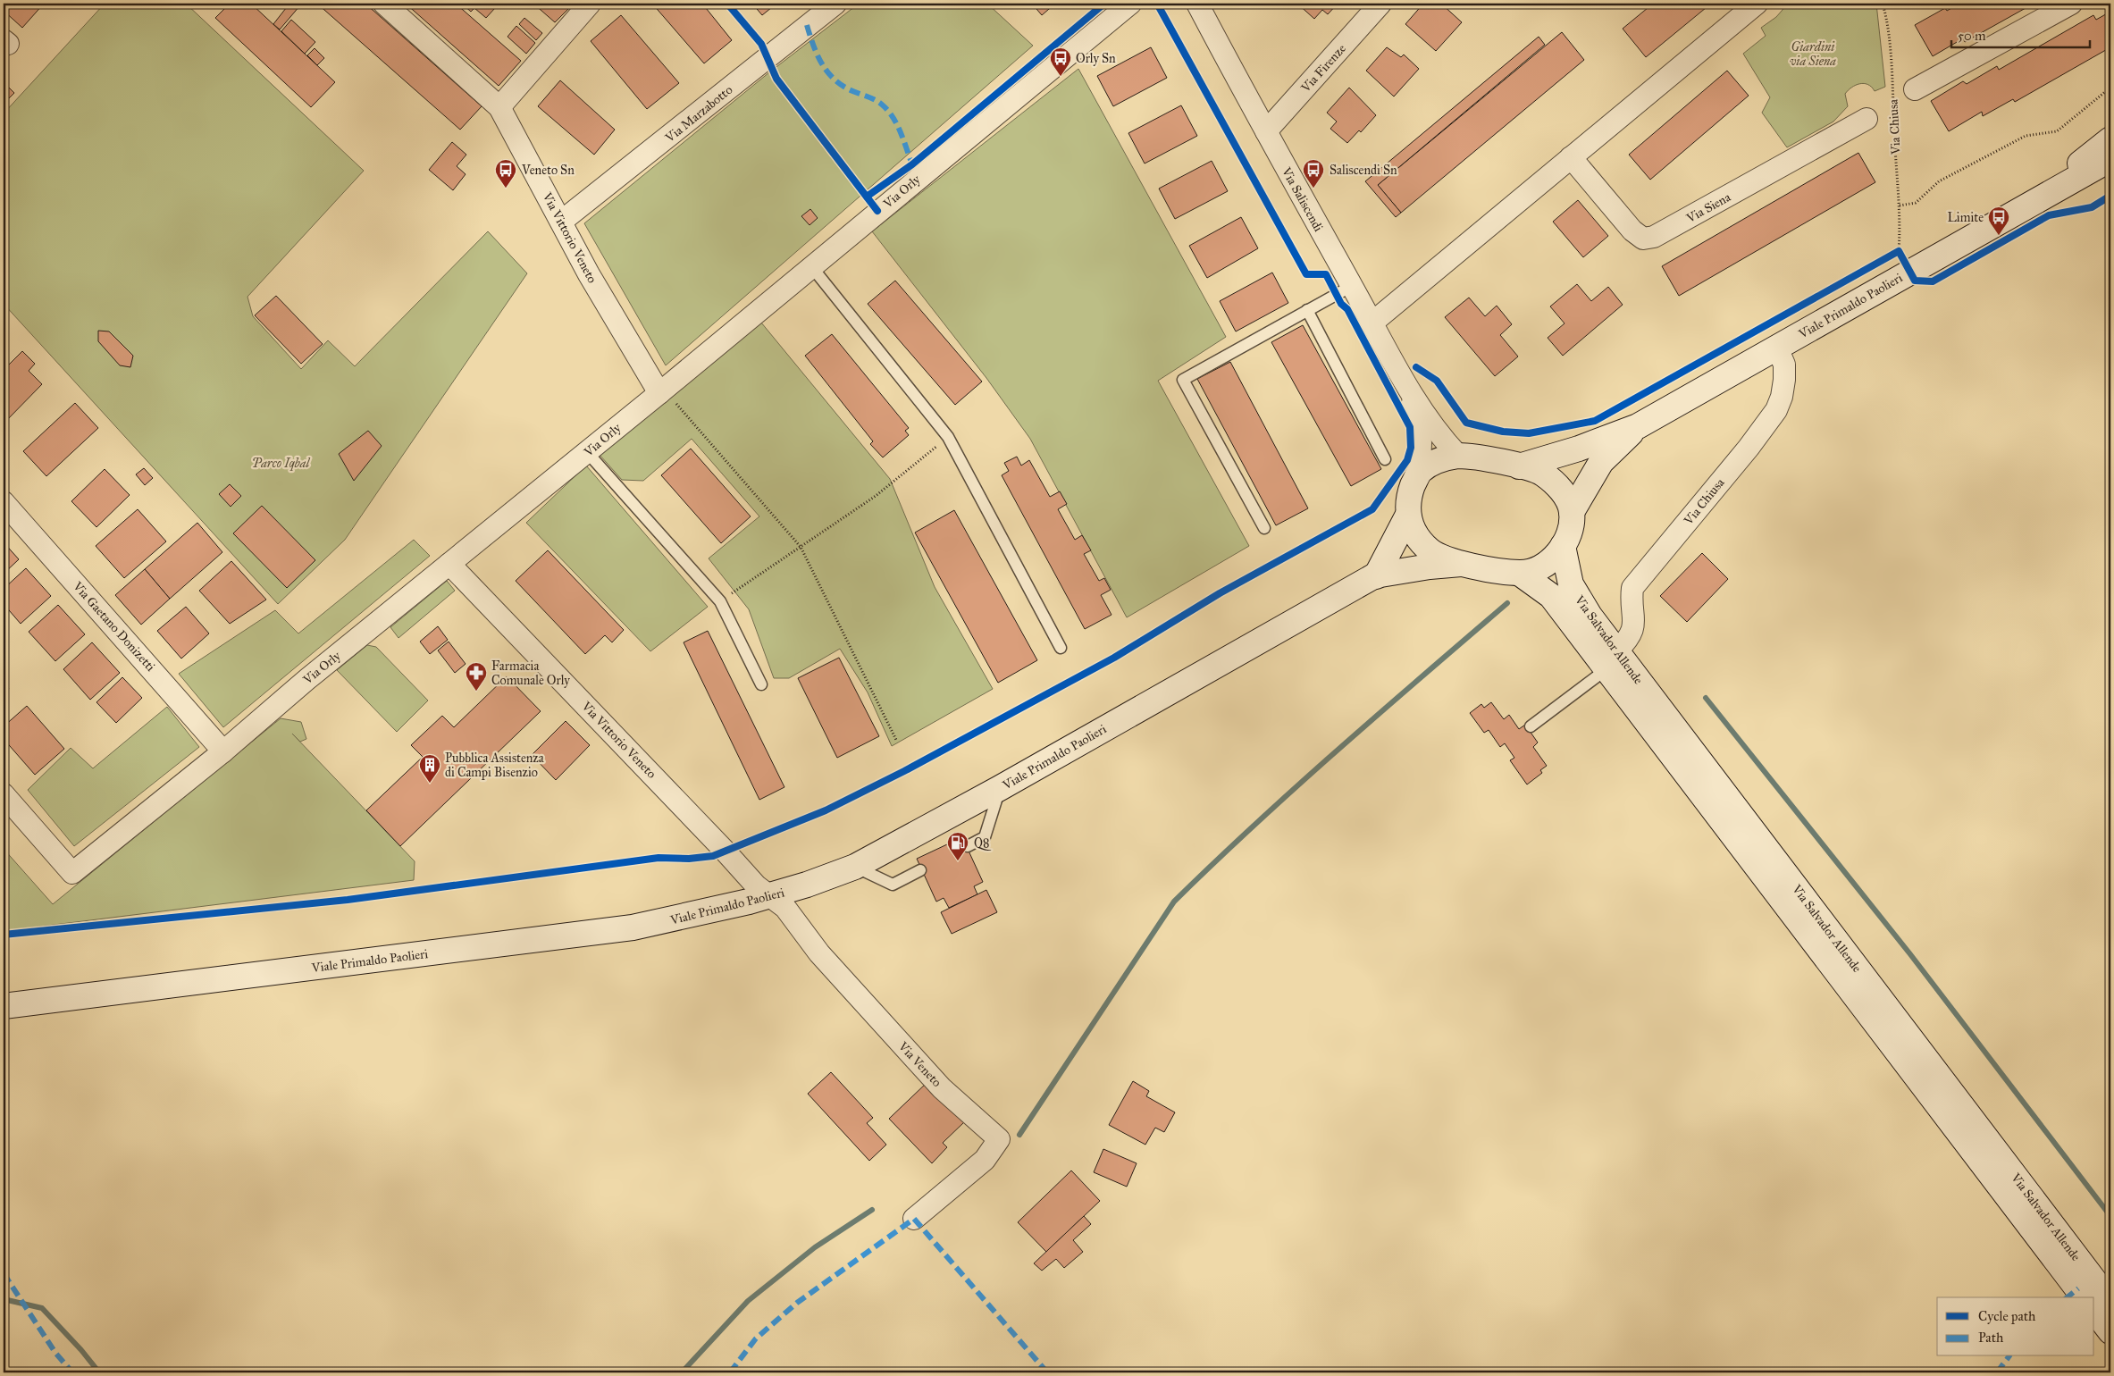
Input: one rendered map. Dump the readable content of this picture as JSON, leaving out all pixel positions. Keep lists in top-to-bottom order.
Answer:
{
  "streets": {
    "main road": ["Viale Primaldo Paolieri", "Via Salvador Allende"],
    "street": [
      "Via Firenze",
      "Via Marzabotto",
      "Via Chiusa",
      "Via Orly",
      "Via Saliscendi",
      "Via Siena",
      "Via Vittorio Veneto",
      "Via Gaetano Donizetti",
      "Via Veneto"
    ]
  },
  "crossings": [
    ["Via Firenze", "Via Saliscendi"],
    ["Via Marzabotto", "Via Vittorio Veneto"],
    ["Via Chiusa", "Viale Primaldo Paolieri"],
    ["Via Chiusa", "Via Salvador Allende"],
    ["Via Orly", "Via Vittorio Veneto"],
    ["Via Orly", "Via Gaetano Donizetti"],
    ["Via Saliscendi", "Viale Primaldo Paolieri"],
    ["Via Saliscendi", "Via Salvador Allende"],
    ["Via Vittorio Veneto", "Viale Primaldo Paolieri"],
    ["Via Vittorio Veneto", "Via Veneto"],
    ["Viale Primaldo Paolieri", "Via Salvador Allende"],
    ["Viale Primaldo Paolieri", "Via Veneto"]
  ],
  "parks": ["Giardini via Siena", "Parco Iqbal"],
  "places": {
    "bus stop": [
      "Orly Sn",
      "Veneto Sn",
      "Saliscendi Sn",
      "Limite"
    ],
    "pharmacy": ["Farmacia Comunale Orly"],
    "building": ["Pubblica Assistenza di Campi Bisenzio"],
    "fuel station": ["Q8"]
  },
  "legend": ["Cycle path", "Path"],
  "scale_bar": "50 m"
}
